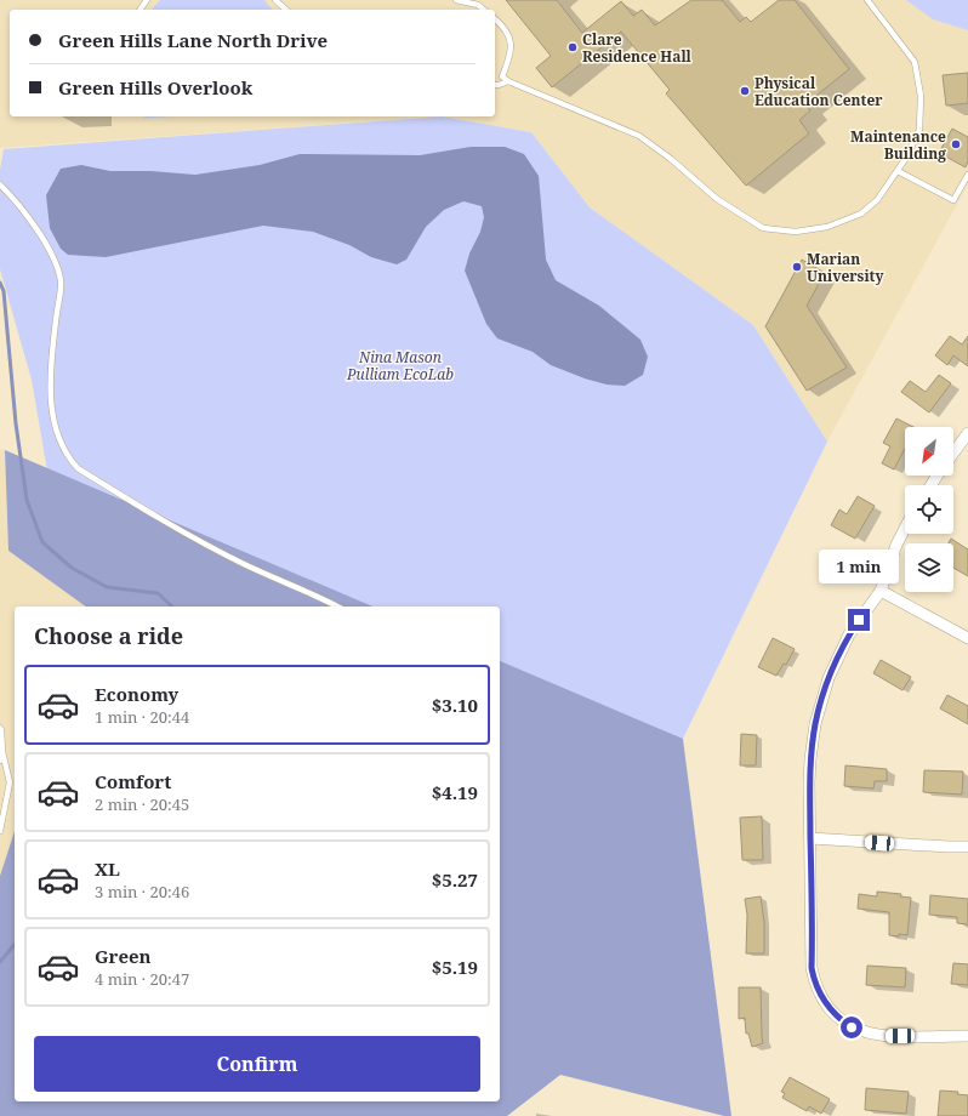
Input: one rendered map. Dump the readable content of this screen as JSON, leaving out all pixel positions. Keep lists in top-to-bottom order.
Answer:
{
  "parks": ["Nina Mason Pulliam EcoLab"],
  "places": [
    "Clare Residence Hall",
    "Physical Education Center",
    "Maintenance Building",
    "Marian University"
  ],
  "north": "bottom left",
  "page": {
    "banner": ["Green Hills Lane North Drive", "Green Hills Overlook"],
    "bubble": "1 min",
    "heading": "Choose a ride",
    "list": [
      {
        "name": "Economy",
        "note": "1 min · 20:44",
        "value": "$3.10"
      },
      {
        "name": "Comfort",
        "note": "2 min · 20:45",
        "value": "$4.19"
      },
      {
        "name": "XL",
        "note": "3 min · 20:46",
        "value": "$5.27"
      },
      {
        "name": "Green",
        "note": "4 min · 20:47",
        "value": "$5.19"
      }
    ],
    "buttons": "Confirm"
  }
}
